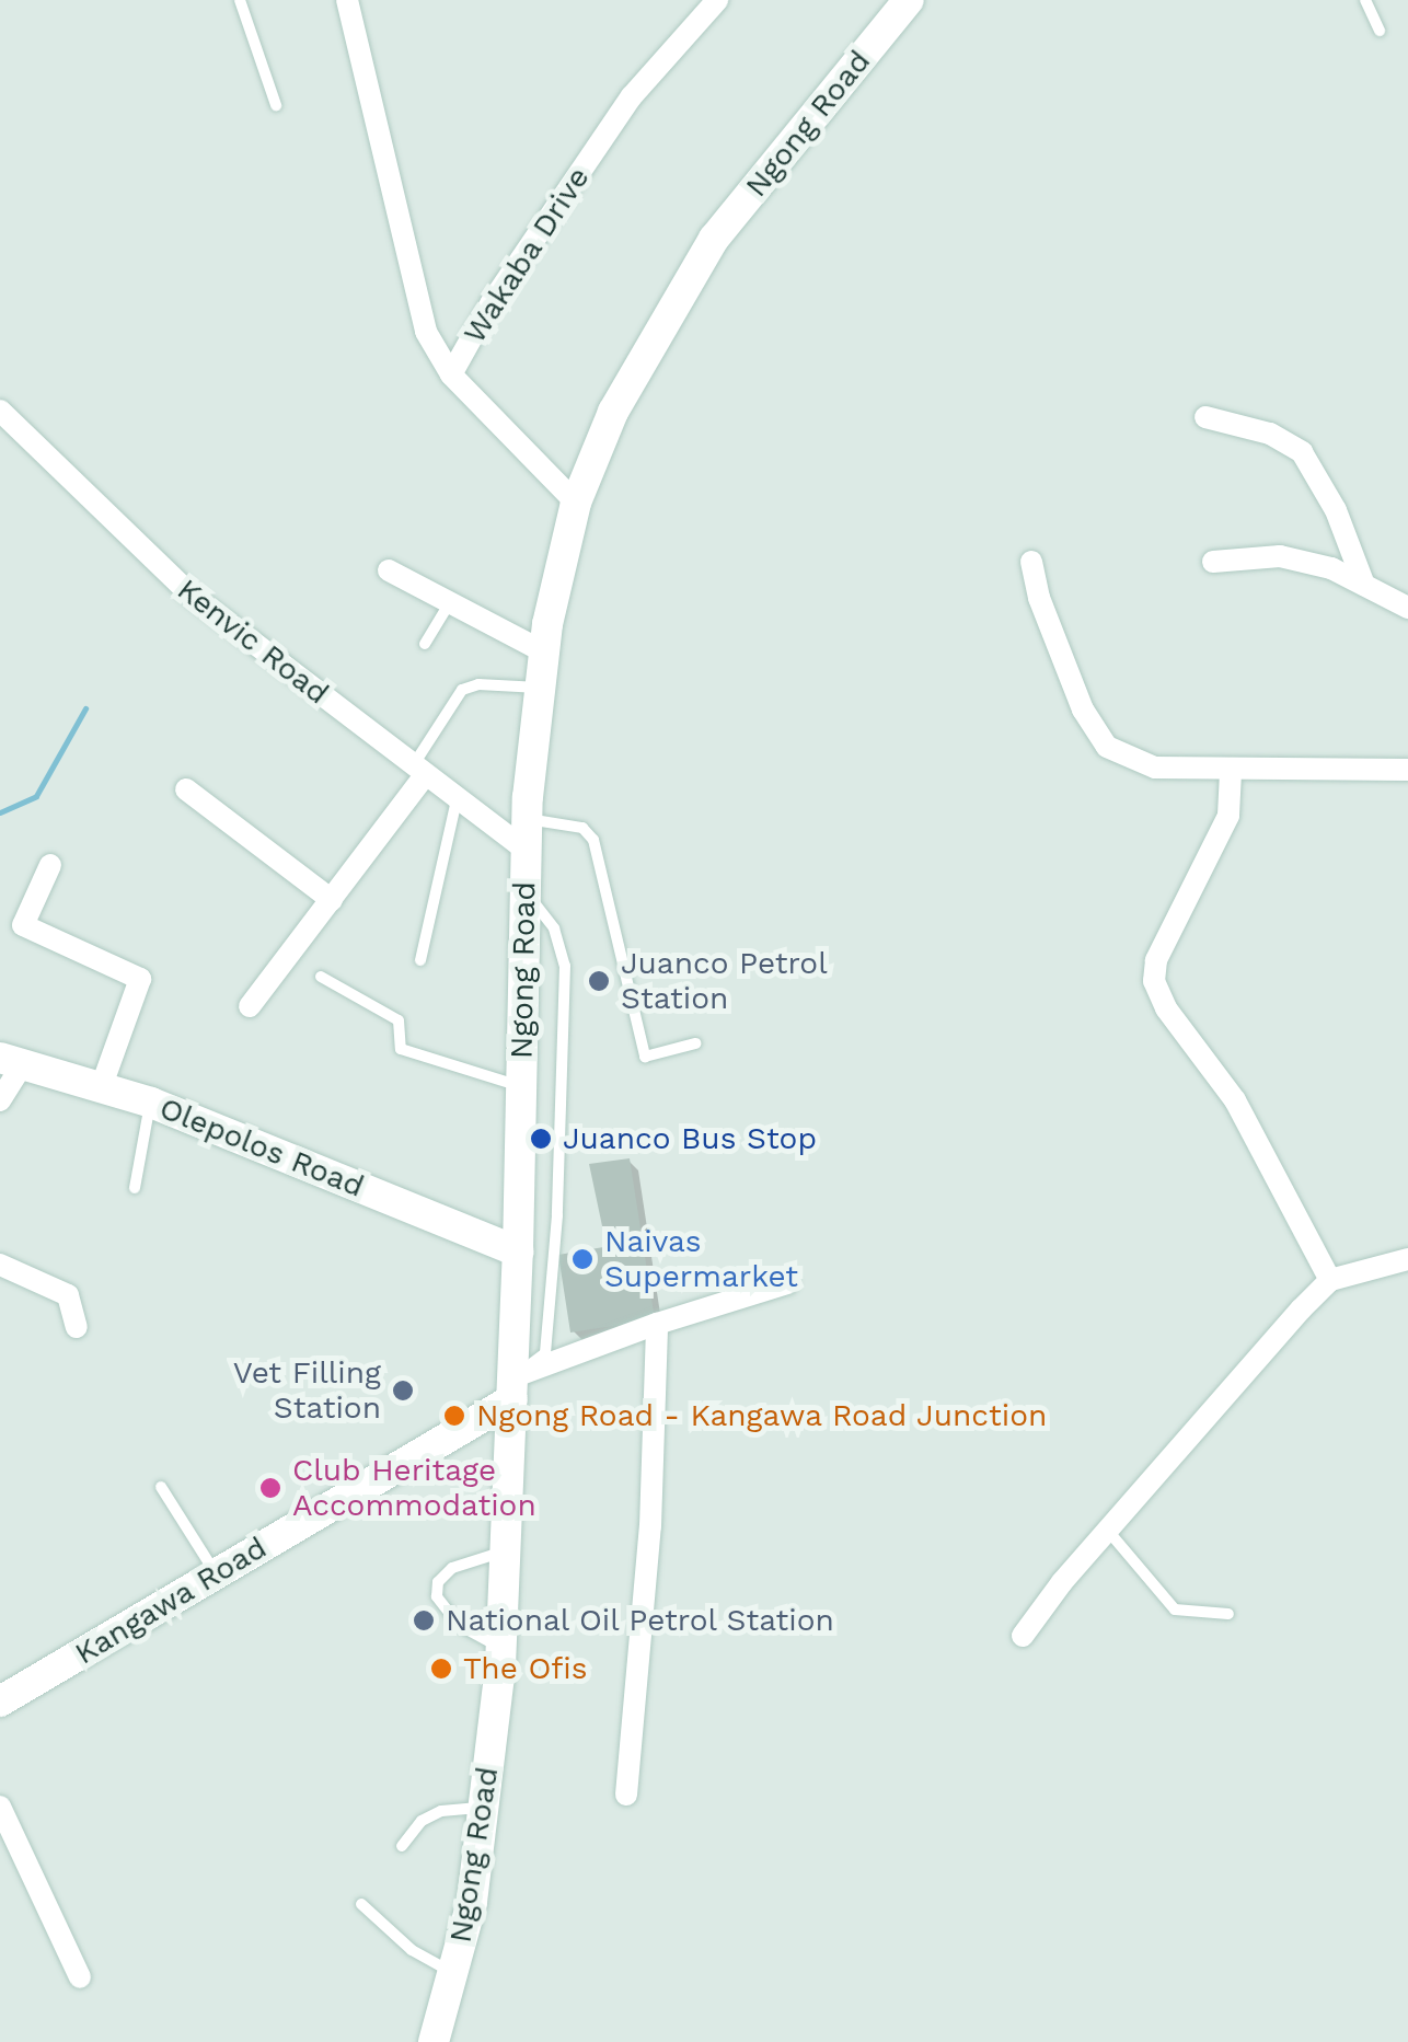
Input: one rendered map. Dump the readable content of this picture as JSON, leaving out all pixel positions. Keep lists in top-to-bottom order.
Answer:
{
  "streets": {
    "main road": ["Ngong Road", "Olepolos Road", "Kangawa Road"],
    "street": ["Wakaba Drive", "Kenvic Road"]
  },
  "crossings": [
    ["Ngong Road", "Wakaba Drive"],
    ["Ngong Road", "Kenvic Road"],
    ["Ngong Road", "Olepolos Road"],
    ["Ngong Road", "Kangawa Road"]
  ],
  "places": [
    "Juanco Petrol Station",
    "Juanco Bus Stop",
    "Naivas Supermarket",
    "Vet Filling Station",
    "Ngong Road - Kangawa Road Junction",
    "Club Heritage Accommodation",
    "National Oil Petrol Station",
    "The Ofis"
  ]
}
